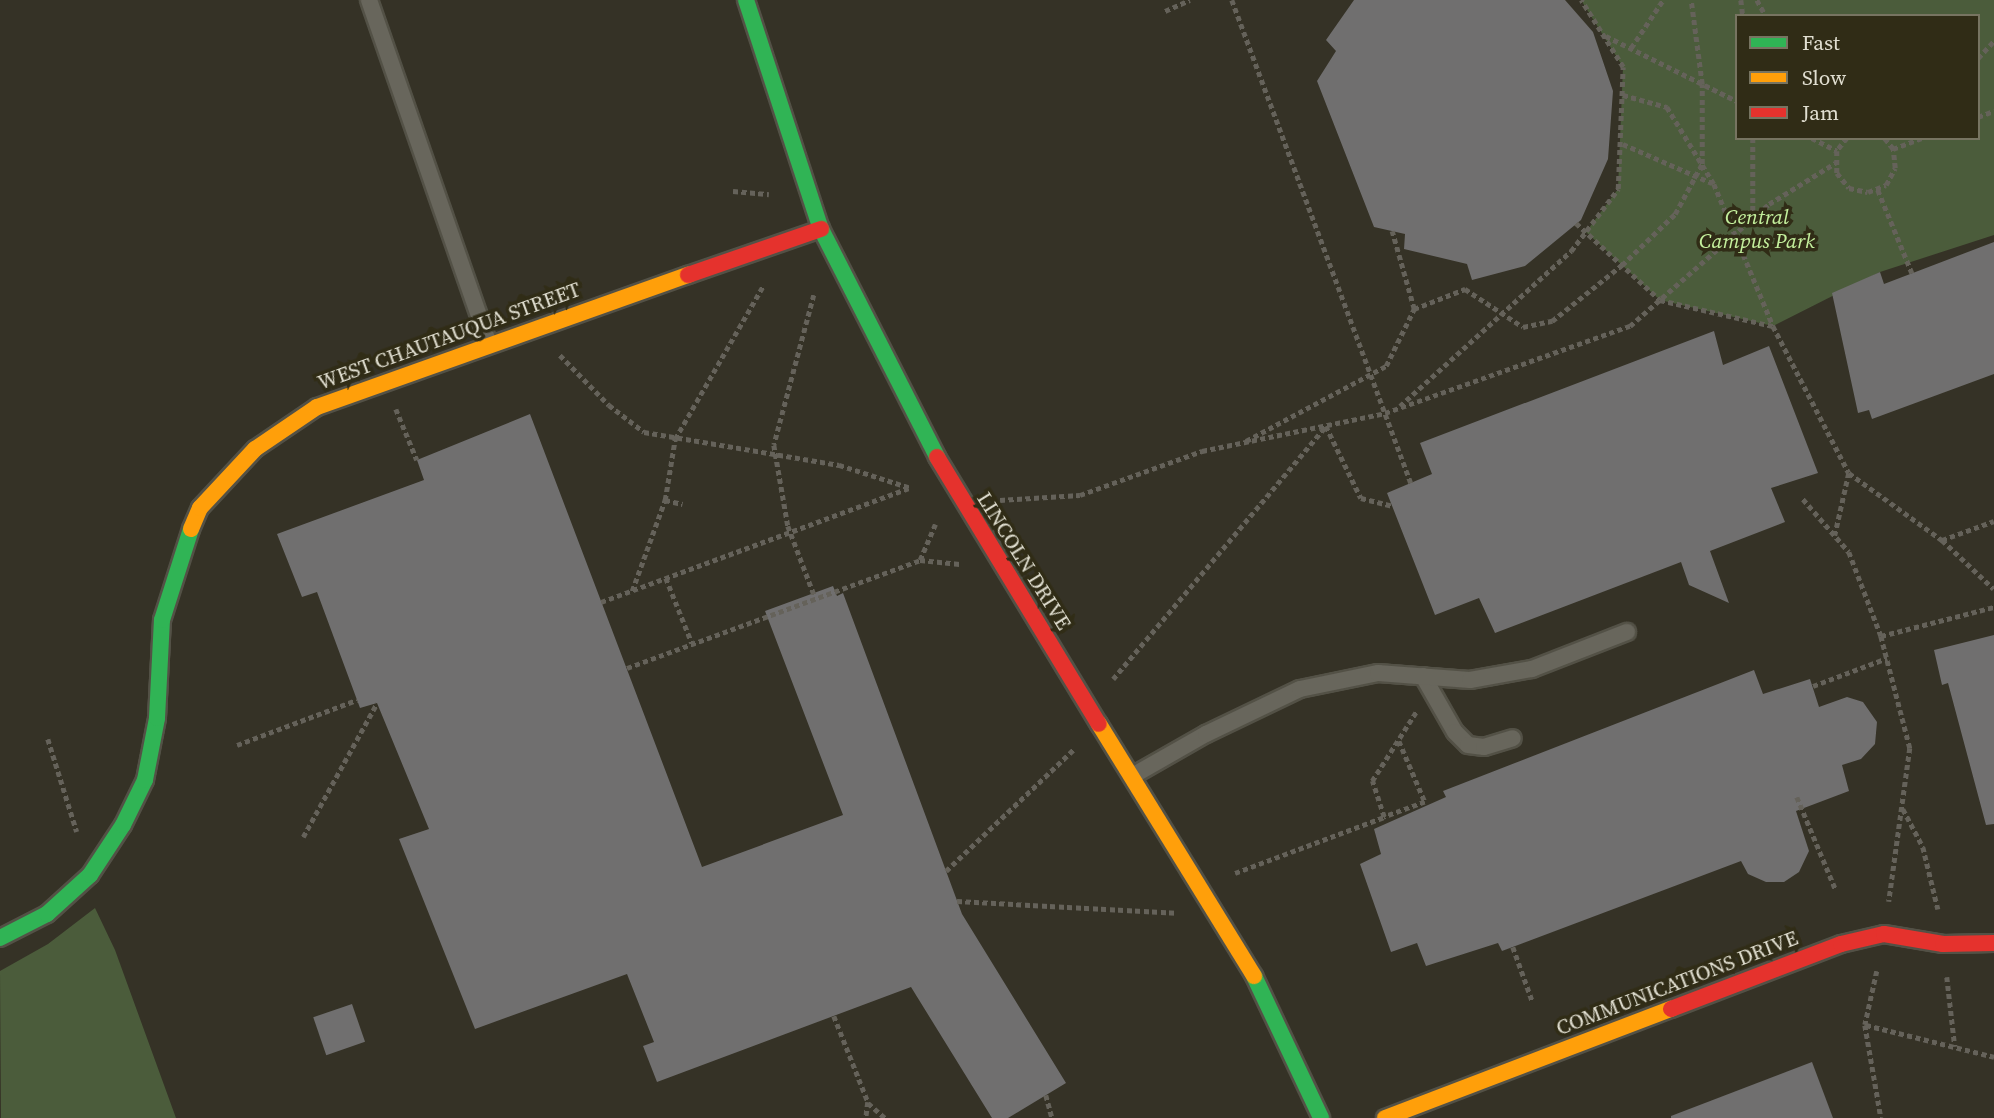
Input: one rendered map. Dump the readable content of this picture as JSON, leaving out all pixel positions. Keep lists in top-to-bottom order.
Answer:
{
  "streets": {
    "street": ["WEST CHAUTAUQUA STREET", "LINCOLN DRIVE", "COMMUNICATIONS DRIVE"]
  },
  "crossings": [
    ["WEST CHAUTAUQUA STREET", "LINCOLN DRIVE"]
  ],
  "parks": ["Central Campus Park"],
  "legend": ["Fast", "Slow", "Jam"]
}
